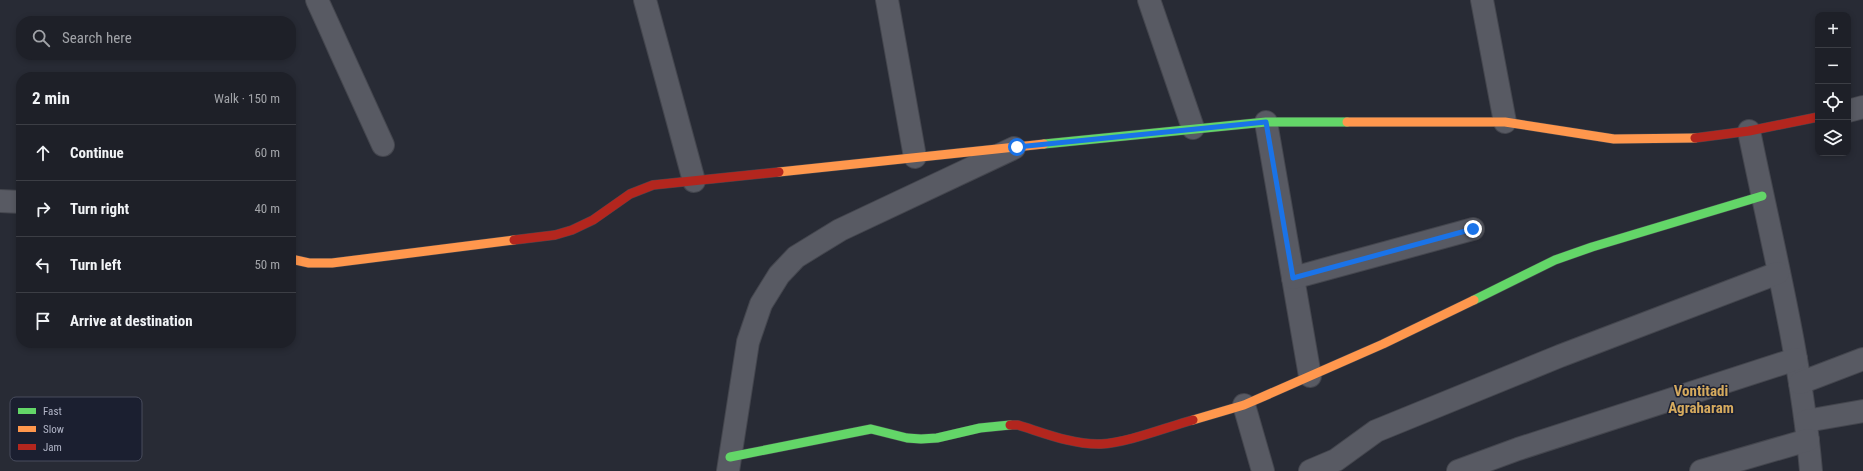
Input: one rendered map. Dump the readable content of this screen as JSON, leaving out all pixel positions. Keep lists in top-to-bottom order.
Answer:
{
  "districts": ["Vontitadi Agraharam"],
  "legend": ["Fast", "Slow", "Jam"],
  "page": {
    "map_buttons": ["+", "−"],
    "search": "Search here",
    "heading": ["2 min", "Walk · 150 m"],
    "list": [
      ["Continue", "60 m"],
      ["Turn right", "40 m"],
      ["Turn left", "50 m"],
      "Arrive at destination"
    ]
  }
}
